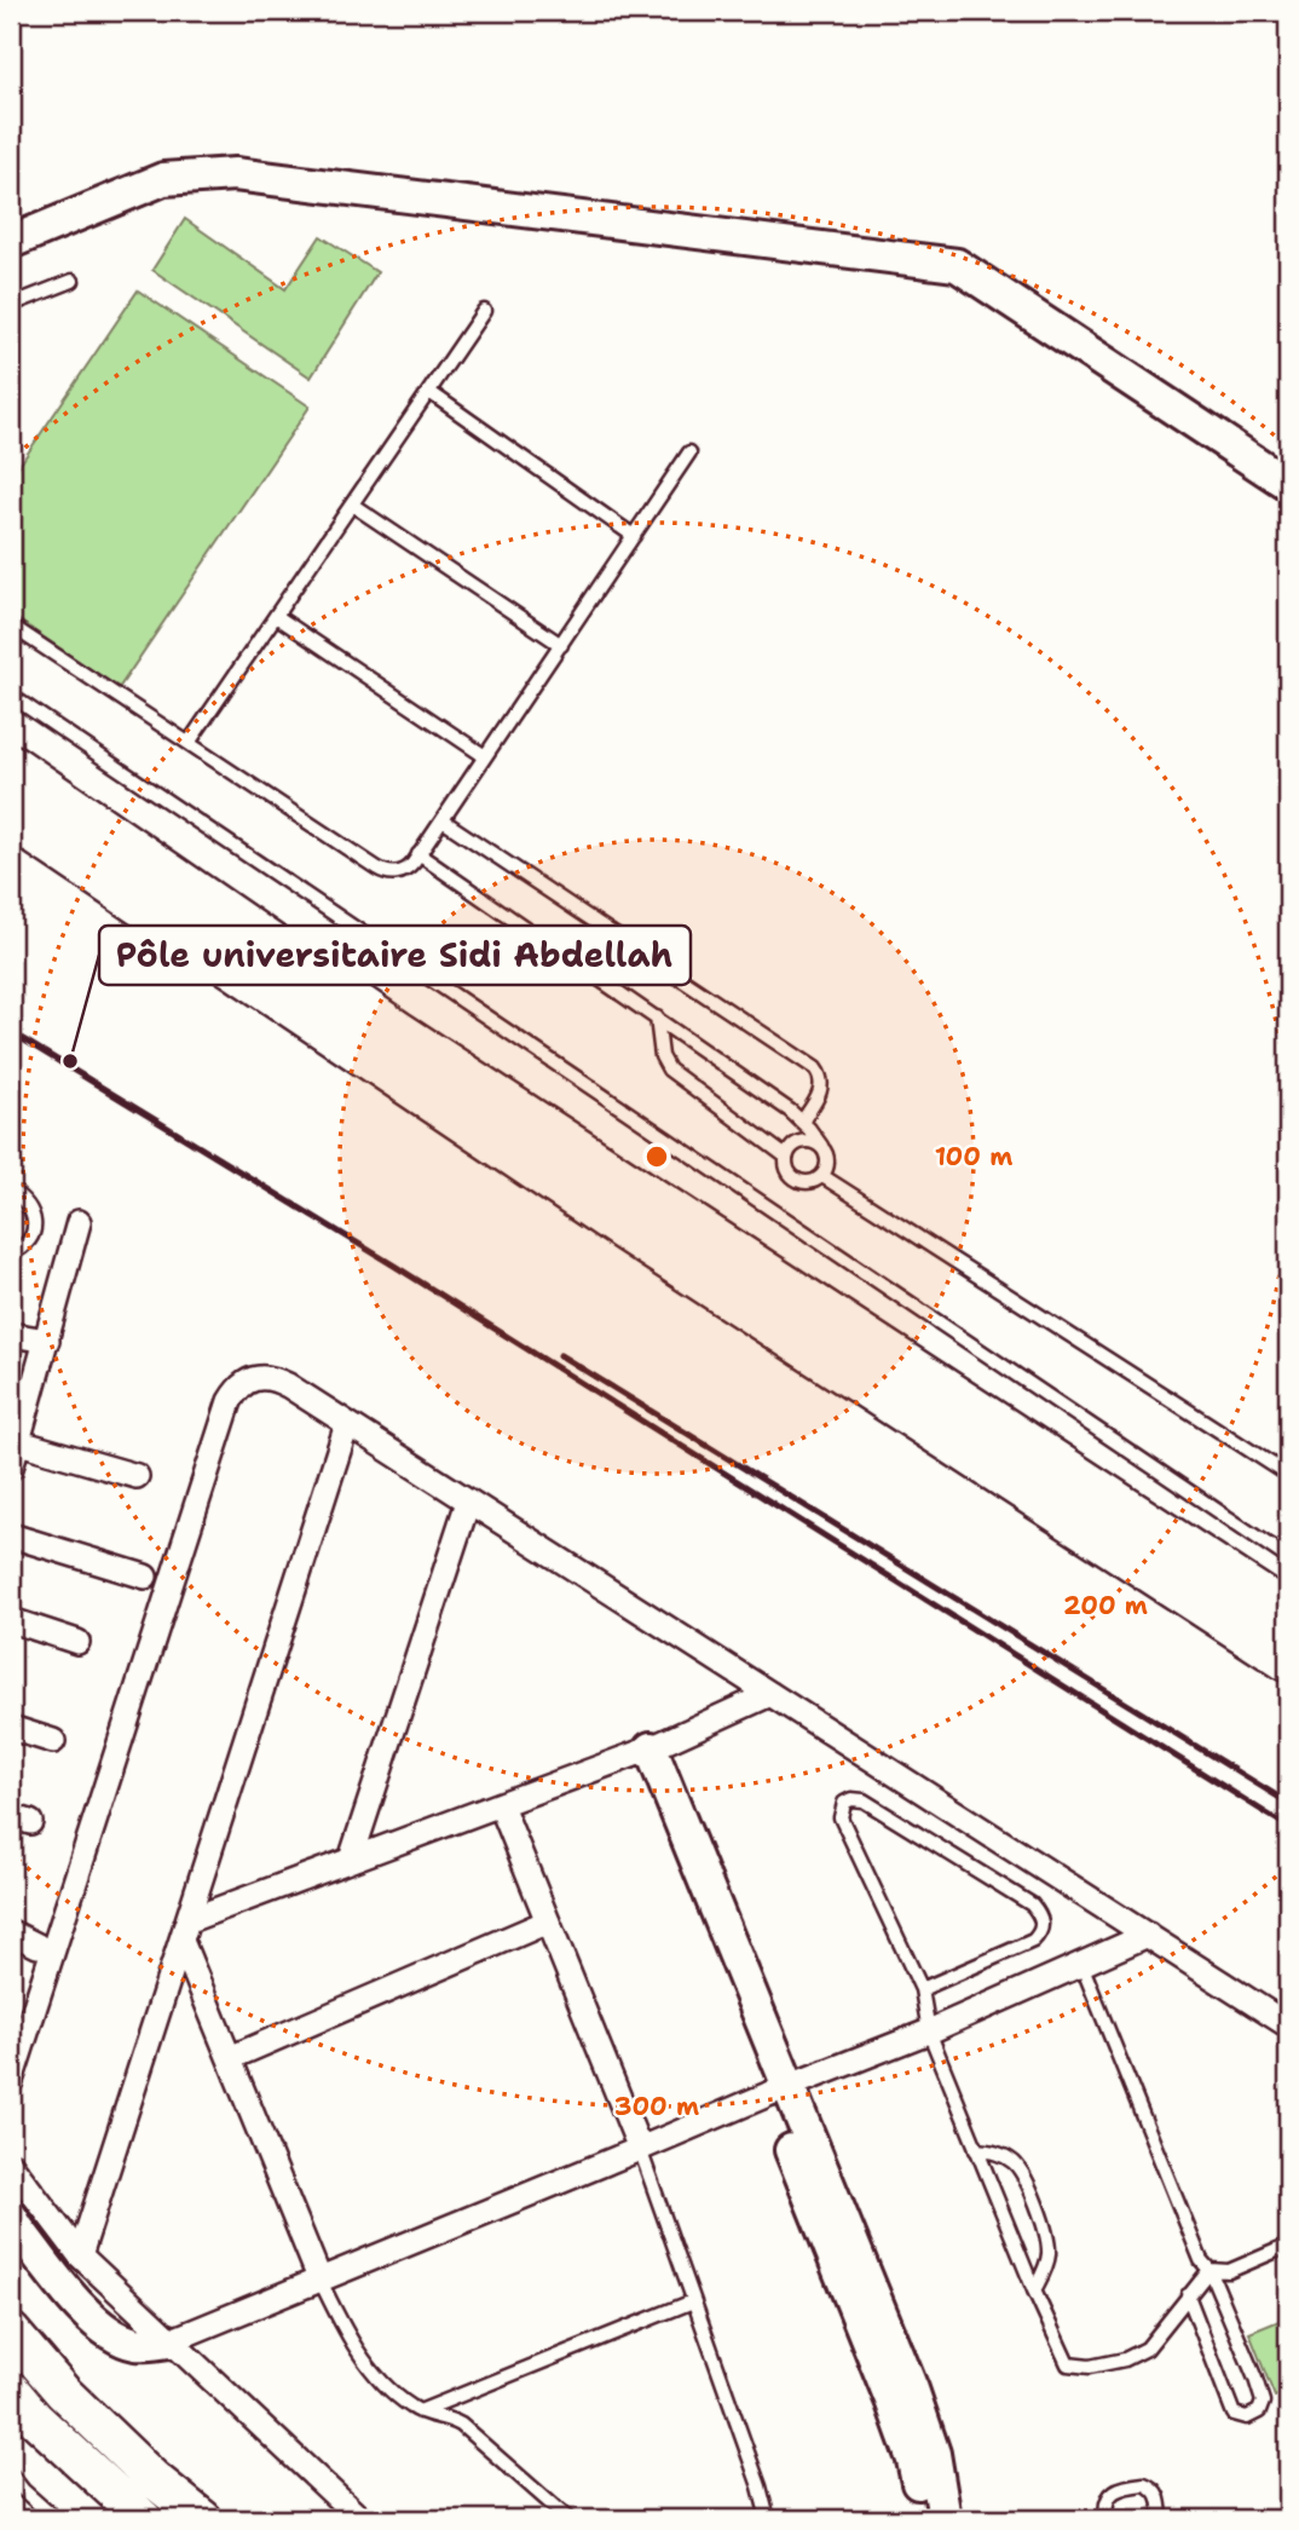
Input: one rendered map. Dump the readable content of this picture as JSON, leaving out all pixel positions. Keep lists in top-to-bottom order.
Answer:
{
  "places": ["Pôle universitaire Sidi Abdellah"],
  "rings": ["100 m", "200 m", "300 m"]
}
